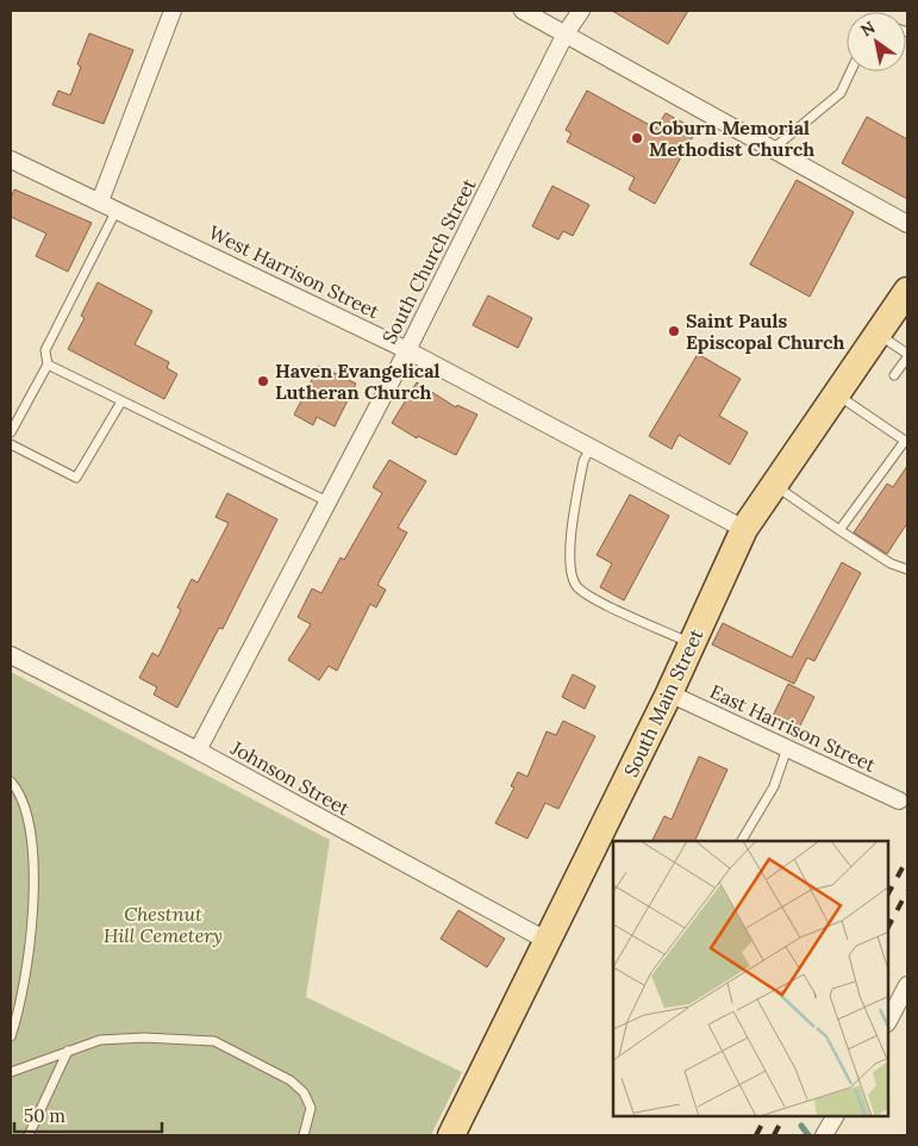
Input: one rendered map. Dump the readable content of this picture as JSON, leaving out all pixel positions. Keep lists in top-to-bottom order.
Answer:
{
  "streets": {
    "main road": ["South Main Street"],
    "street": [
      "South Church Street",
      "West Harrison Street",
      "East Harrison Street",
      "Johnson Street"
    ]
  },
  "crossings": [
    ["South Church Street", "West Harrison Street"],
    ["South Church Street", "Johnson Street"],
    ["West Harrison Street", "South Main Street"],
    ["South Main Street", "East Harrison Street"],
    ["South Main Street", "Johnson Street"]
  ],
  "parks": ["Chestnut Hill Cemetery"],
  "places": ["Coburn Memorial Methodist Church", "Saint Pauls Episcopal Church", "Haven Evangelical Lutheran Church"],
  "scale_bar": "50 m",
  "north": "top left"
}
